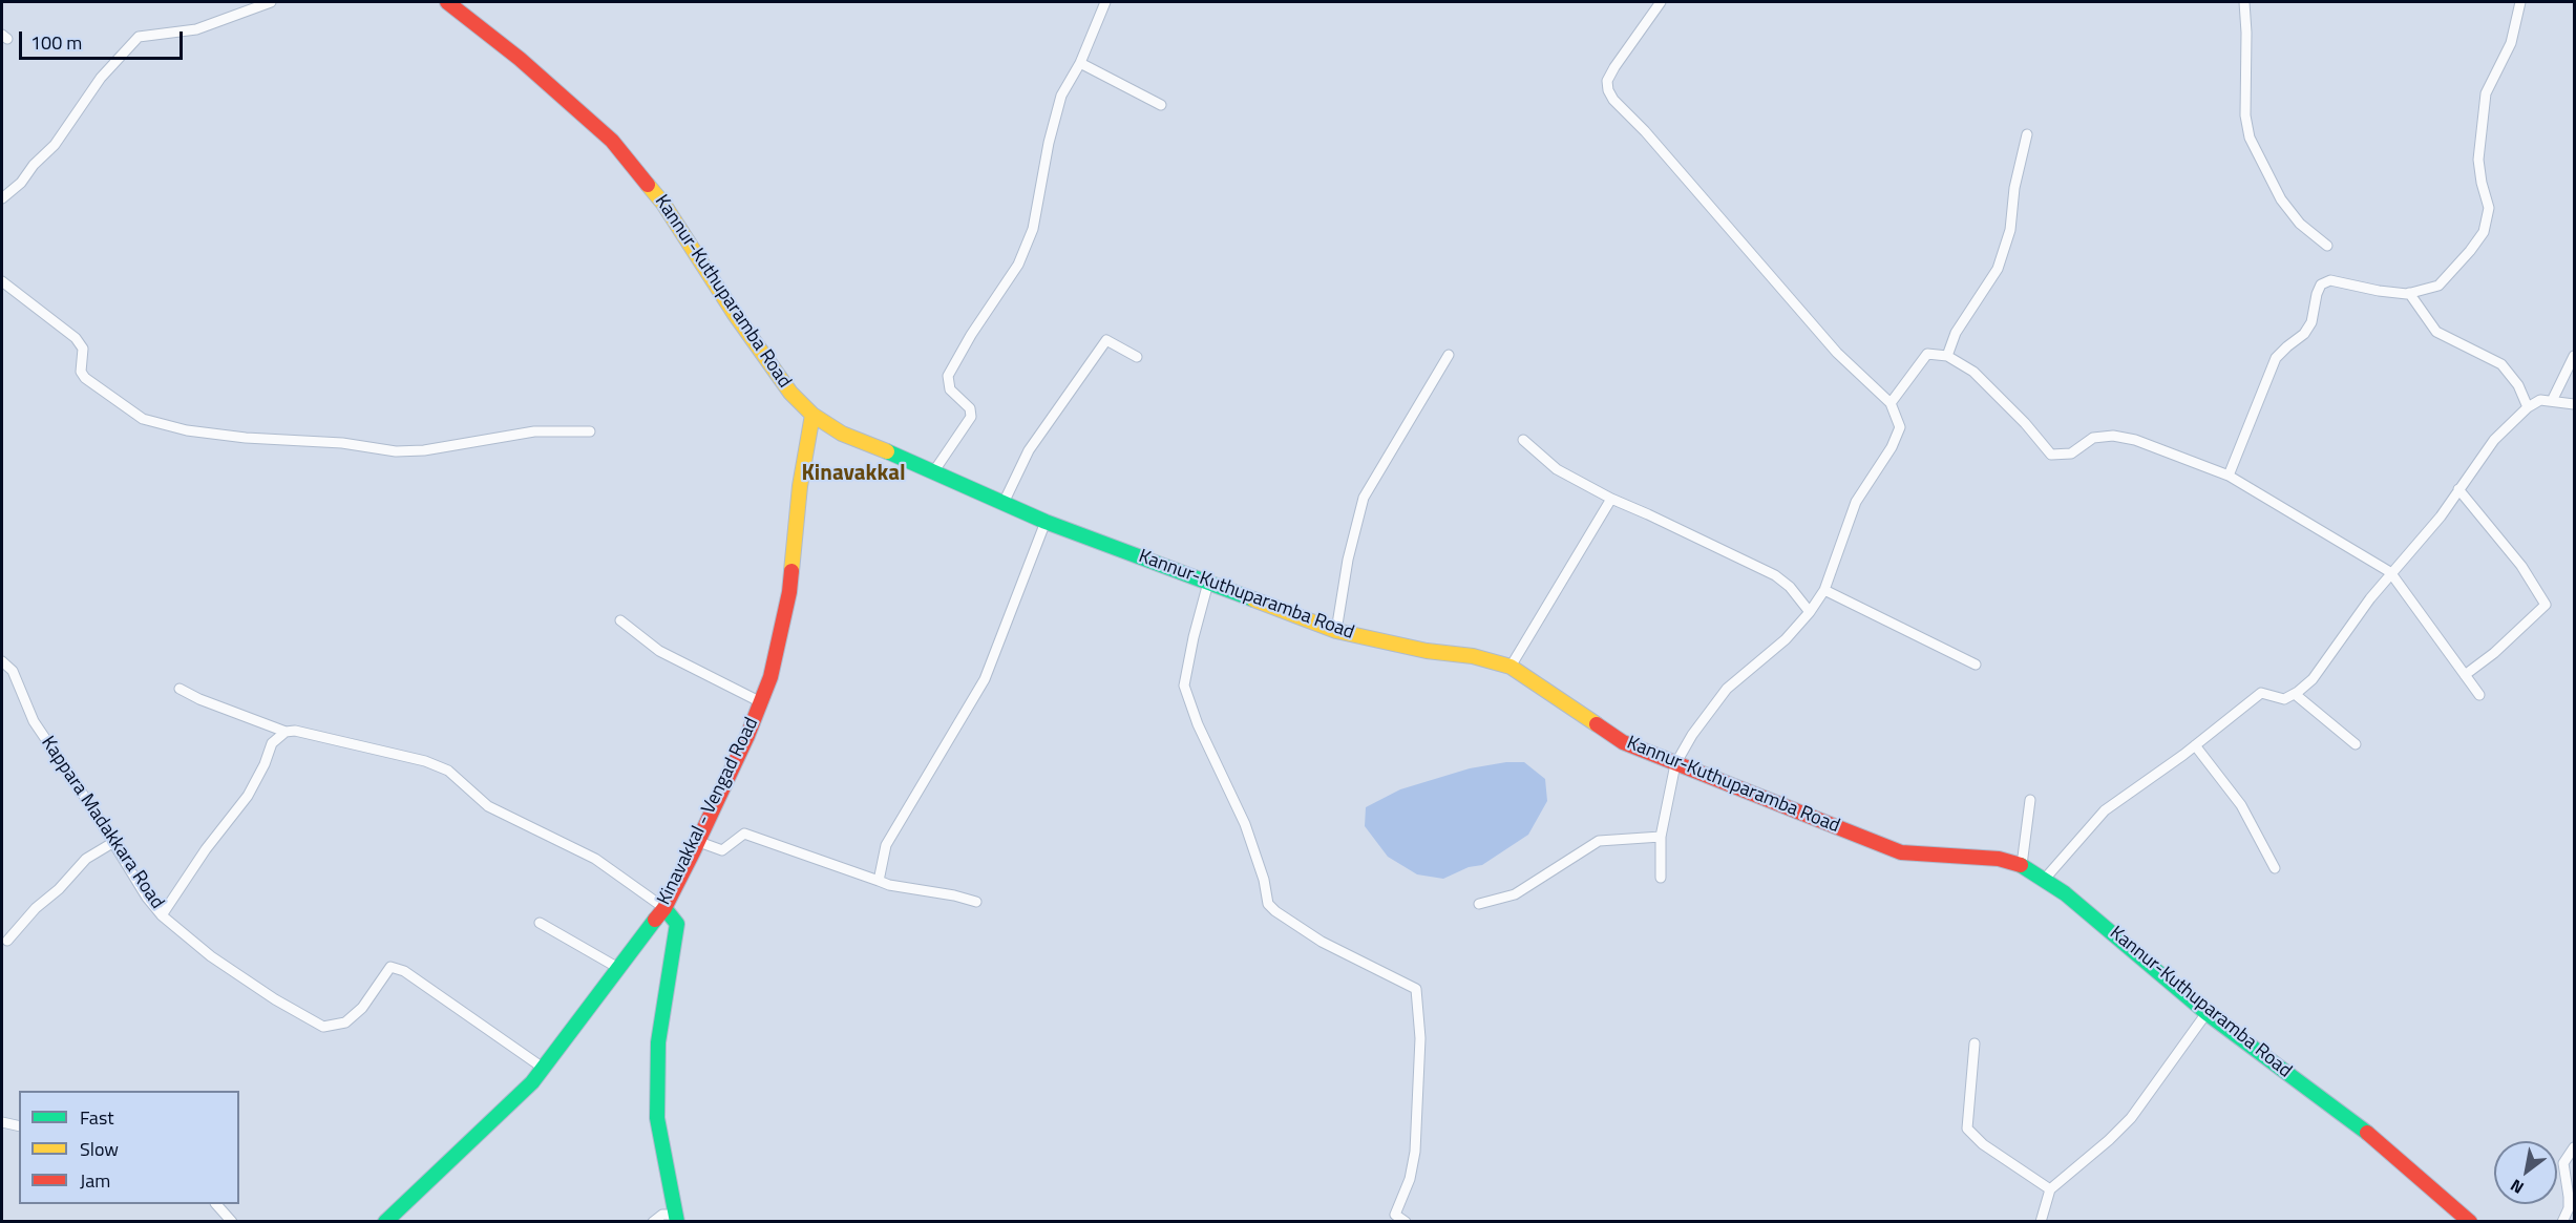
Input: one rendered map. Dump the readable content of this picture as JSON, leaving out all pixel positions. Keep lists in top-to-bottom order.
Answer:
{
  "streets": {
    "main road": ["Kannur-Kuthuparamba Road", "Kinavakkal - Vengad Road"],
    "street": ["Kappara Madakkara Road"]
  },
  "crossings": [
    ["Kannur-Kuthuparamba Road", "Kinavakkal - Vengad Road"]
  ],
  "districts": ["Kinavakkal"],
  "legend": ["Fast", "Slow", "Jam"],
  "scale_bar": "100 m",
  "north": "bottom left"
}
